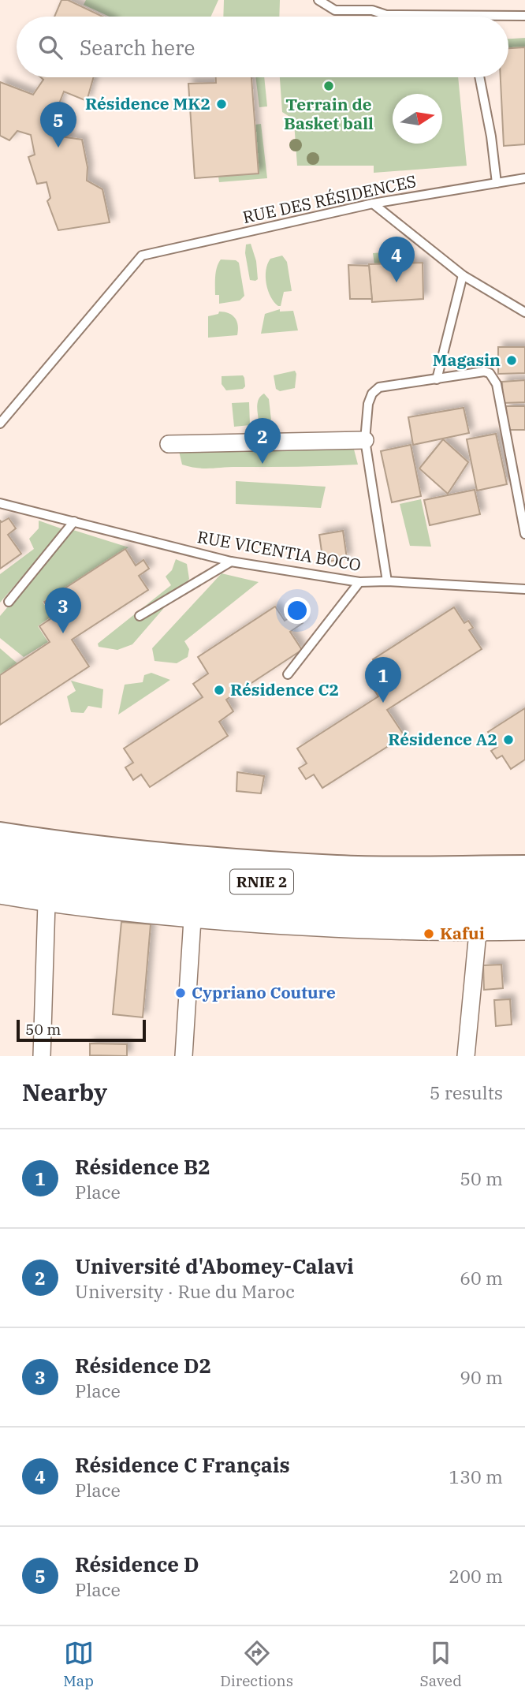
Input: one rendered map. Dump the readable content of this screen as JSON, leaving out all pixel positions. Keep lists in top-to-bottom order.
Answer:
{
  "streets": {
    "highway": ["RNIE 2"],
    "lane": ["RUE DES RÉSIDENCES", "RUE VICENTIA BOCO"]
  },
  "places": [
    "Terrain de Basket ball",
    "Résidence MK2",
    "Magasin",
    "Résidence C2",
    "Résidence A2",
    "Kafui",
    "Cypriano Couture"
  ],
  "scale_bar": "50 m",
  "north": "right",
  "page": {
    "search": "Search here",
    "pins": [
      "5",
      "4",
      "2",
      "3",
      "1"
    ],
    "scale": "50 m",
    "heading": ["Nearby", "5 results"],
    "list": [
      {
        "mark": "1",
        "name": "Résidence B2",
        "note": "Place",
        "value": "50 m"
      },
      {
        "mark": "2",
        "name": "Université d'Abomey-Calavi",
        "note": "University · Rue du Maroc",
        "value": "60 m"
      },
      {
        "mark": "3",
        "name": "Résidence D2",
        "note": "Place",
        "value": "90 m"
      },
      {
        "mark": "4",
        "name": "Résidence C Français",
        "note": "Place",
        "value": "130 m"
      },
      {
        "mark": "5",
        "name": "Résidence D",
        "note": "Place",
        "value": "200 m"
      }
    ],
    "nav": ["Map", "Directions", "Saved"]
  }
}
